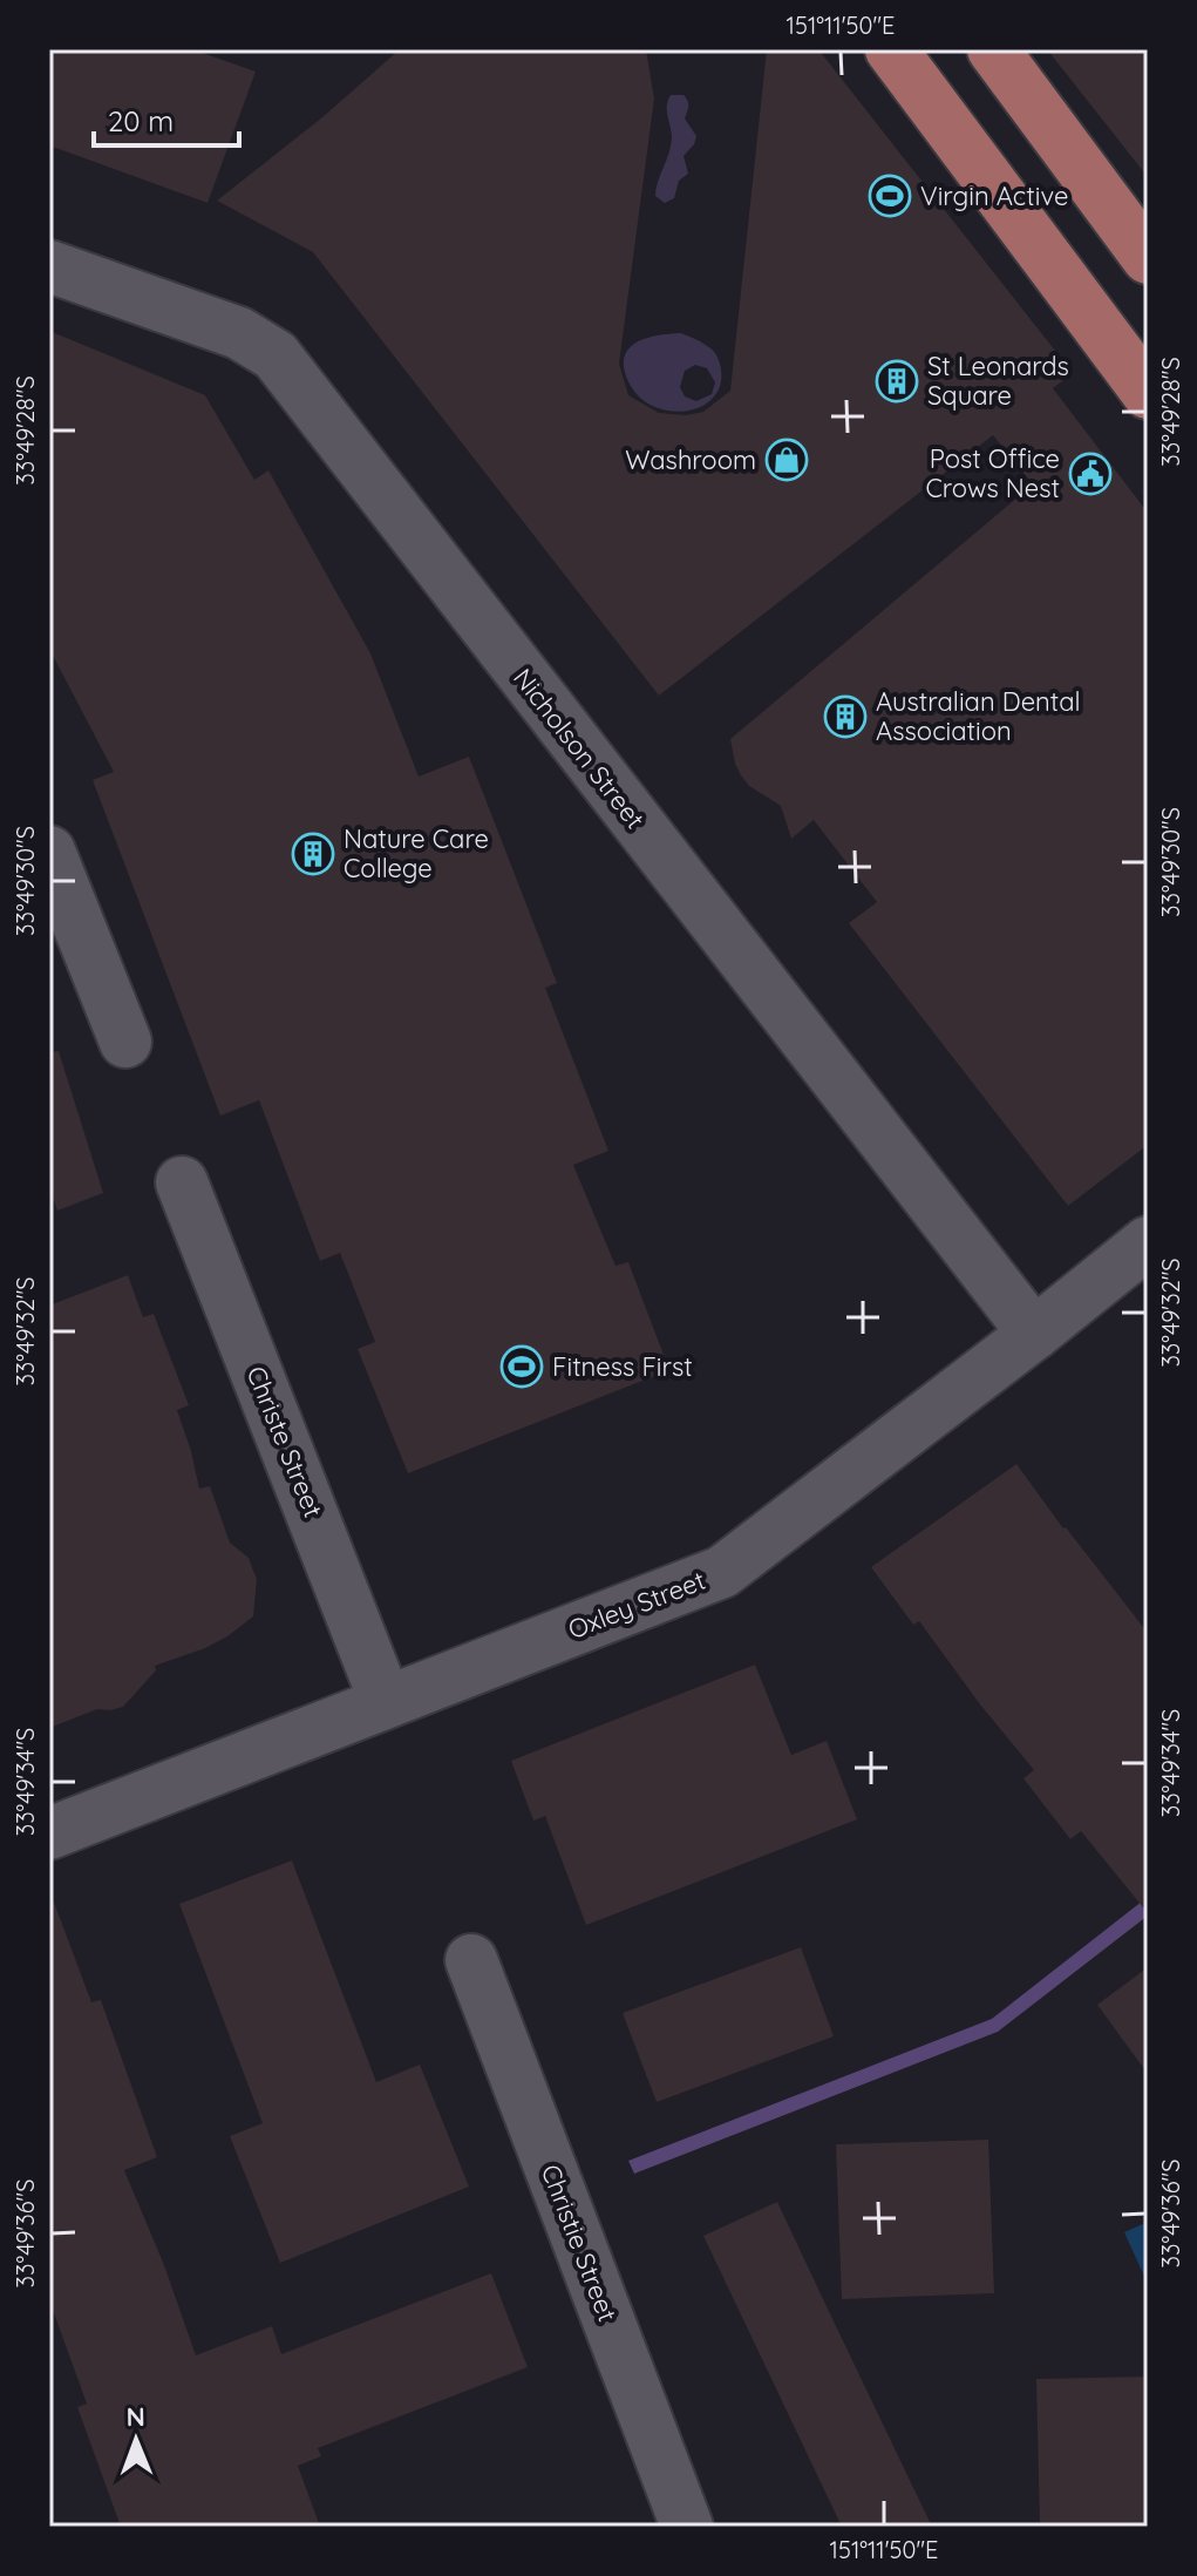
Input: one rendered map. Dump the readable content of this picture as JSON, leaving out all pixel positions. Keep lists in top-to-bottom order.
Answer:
{
  "streets": {
    "street": [
      "Nicholson Street",
      "Christe Street",
      "Oxley Street",
      "Christie Street"
    ]
  },
  "crossings": [
    ["Nicholson Street", "Oxley Street"],
    ["Christe Street", "Oxley Street"]
  ],
  "places": {
    "sports": ["Virgin Active", "Fitness First"],
    "building": ["St Leonards Square", "Australian Dental Association", "Nature Care College"],
    "shop": ["Washroom"],
    "public building": ["Post Office Crows Nest"]
  },
  "scale_bar": "20 m",
  "north": "top",
  "coordinates": [
    "151°11'50\"E",
    "33°49'28\"S",
    "33°49'30\"S",
    "33°49'32\"S",
    "33°49'34\"S",
    "33°49'36\"S"
  ]
}
